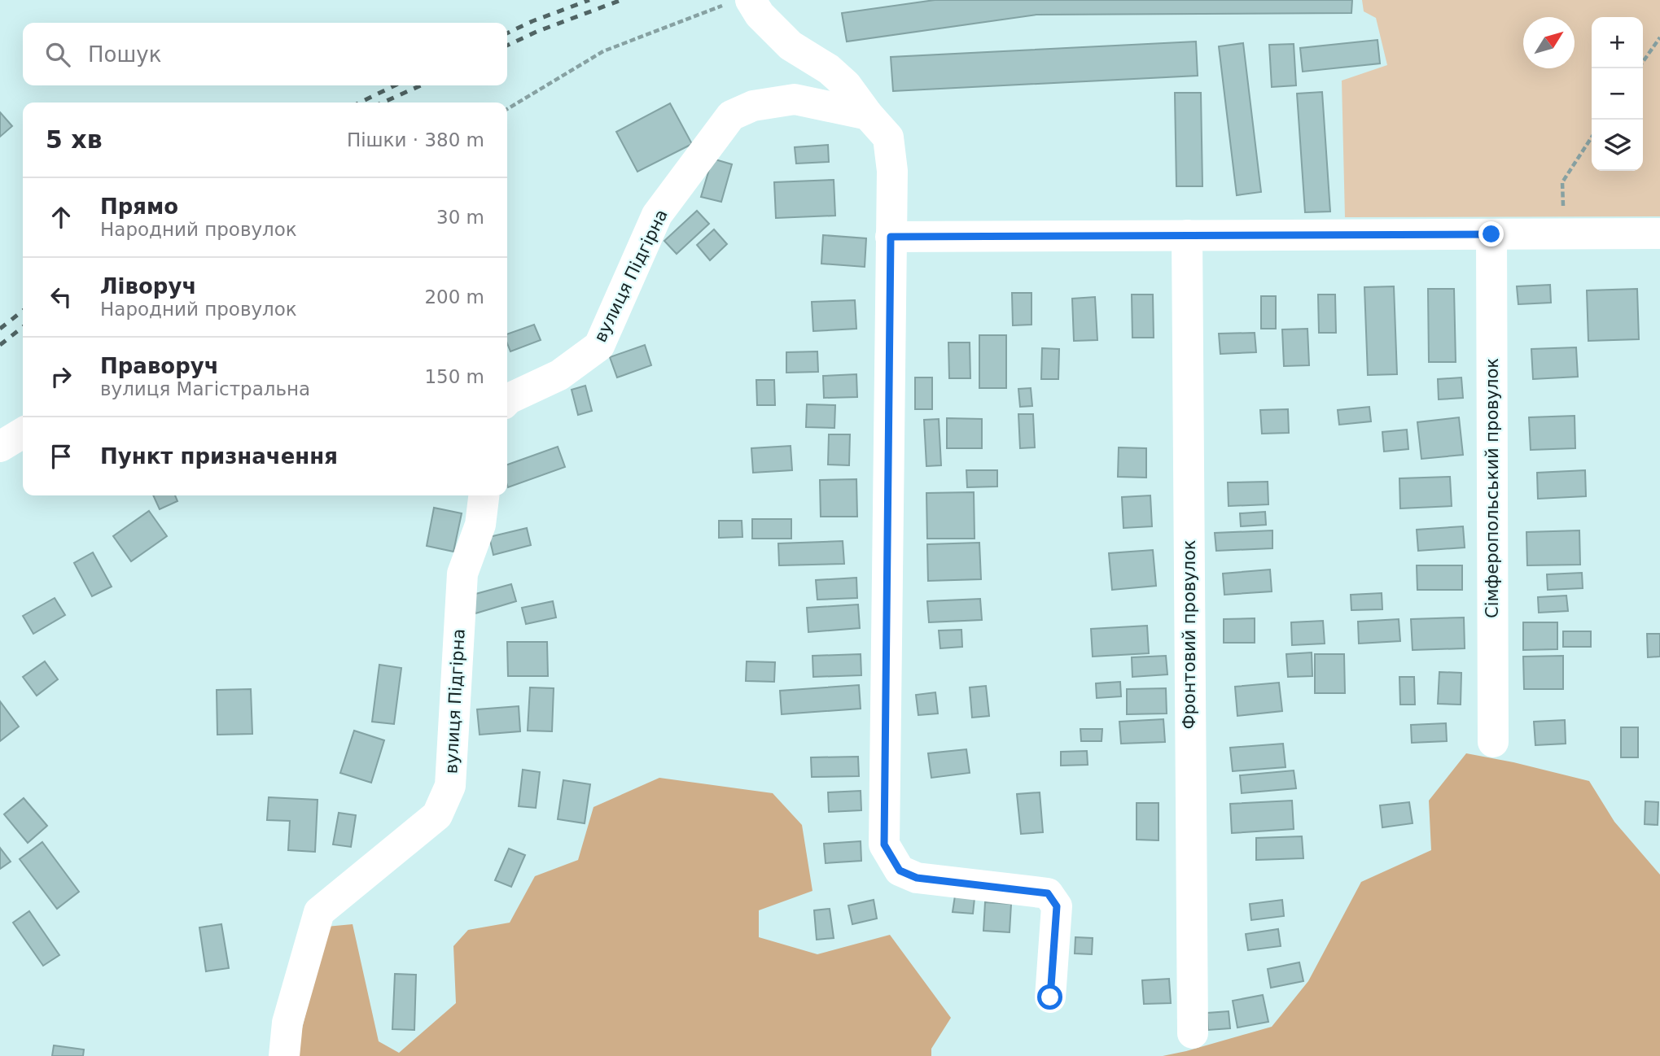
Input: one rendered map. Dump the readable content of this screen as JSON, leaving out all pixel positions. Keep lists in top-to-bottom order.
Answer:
{
  "streets": {
    "street": ["вулиця Підгірна", "Сімферопольський провулок", "Фронтовий провулок"]
  },
  "north": "top right",
  "page": {
    "map_buttons": ["+", "−"],
    "search": "Пошук",
    "heading": ["5 хв", "Пішки · 380 m"],
    "list": [
      ["Прямо", "Народний провулок", "30 m"],
      ["Ліворуч", "Народний провулок", "200 m"],
      ["Праворуч", "вулиця Магістральна", "150 m"],
      "Пункт призначення"
    ]
  }
}
